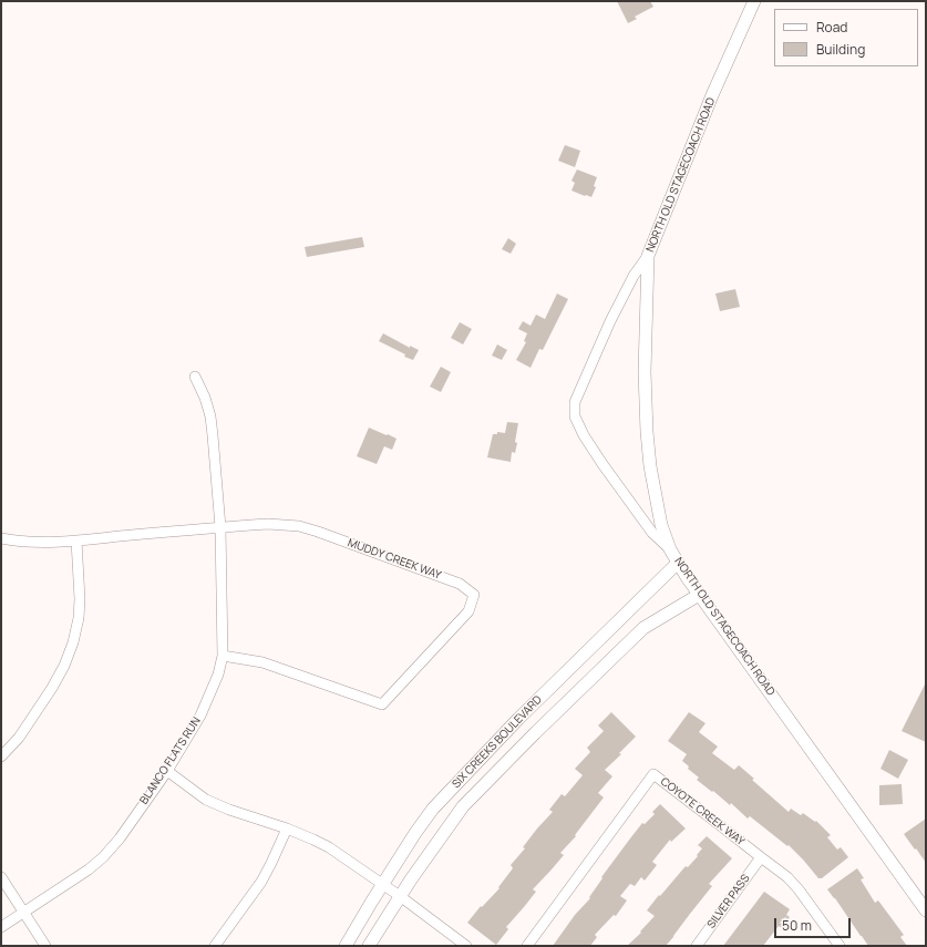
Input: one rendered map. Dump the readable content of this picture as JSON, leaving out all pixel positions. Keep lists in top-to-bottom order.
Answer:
{
  "streets": {
    "street": [
      "NORTH OLD STAGECOACH ROAD",
      "MUDDY CREEK WAY",
      "SIX CREEKS BOULEVARD",
      "BLANCO FLATS RUN",
      "COYOTE CREEK WAY",
      "SILVER PASS"
    ]
  },
  "crossings": [
    ["NORTH OLD STAGECOACH ROAD", "SIX CREEKS BOULEVARD"],
    ["MUDDY CREEK WAY", "BLANCO FLATS RUN"],
    ["COYOTE CREEK WAY", "SILVER PASS"]
  ],
  "legend": ["Road", "Building"],
  "scale_bar": "50 m"
}
